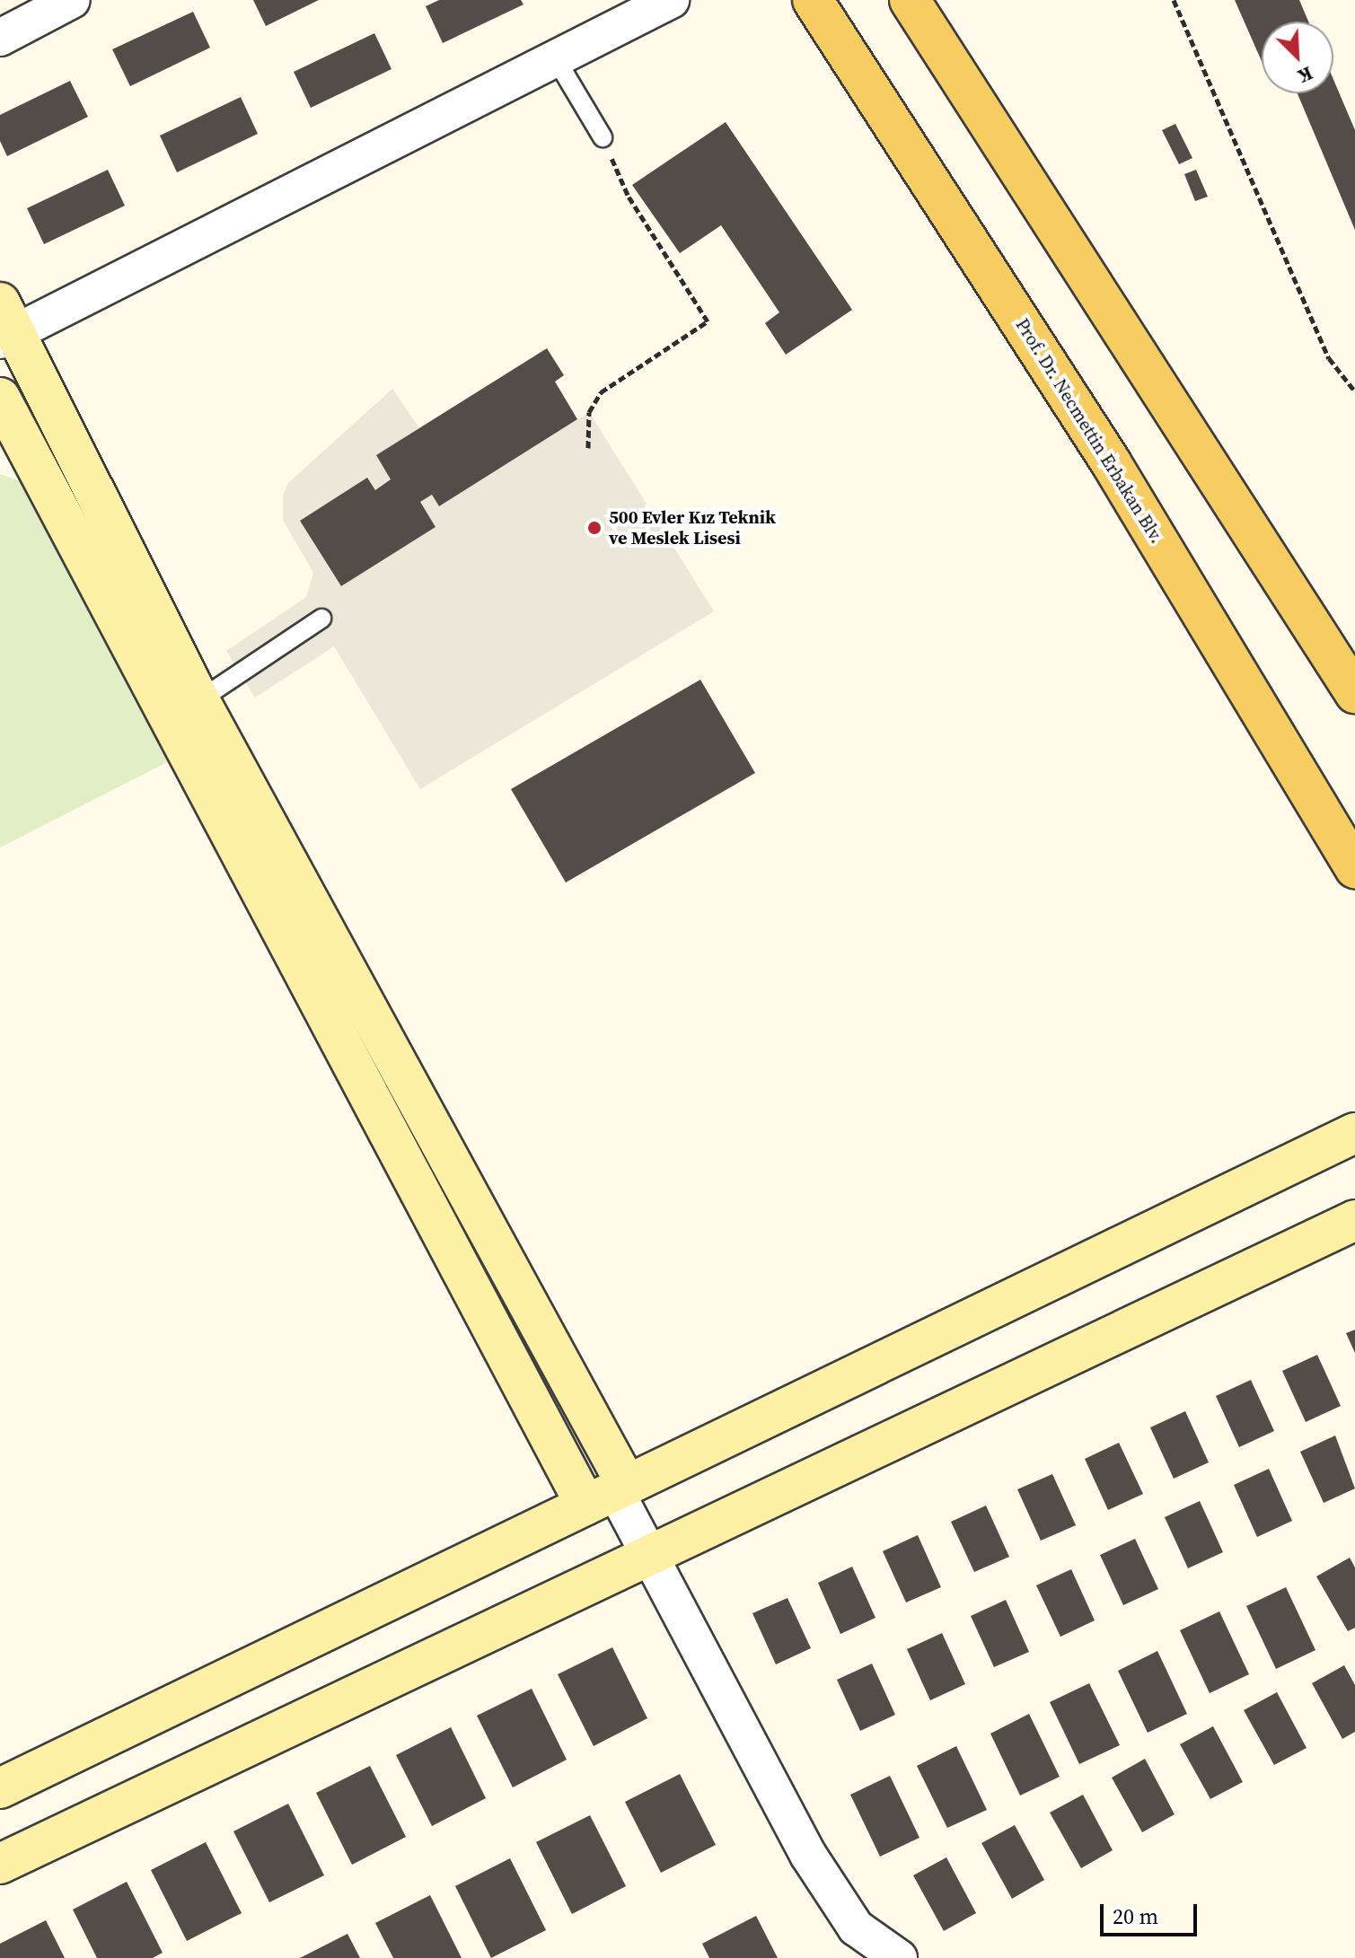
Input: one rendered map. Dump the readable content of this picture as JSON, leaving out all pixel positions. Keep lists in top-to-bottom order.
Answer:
{
  "streets": {
    "main road": ["Prof. Dr. Necmettin Erbakan Blv."]
  },
  "places": ["500 Evler Kız Teknik ve Meslek Lisesi"],
  "scale_bar": "20 m",
  "north": "bottom right"
}
